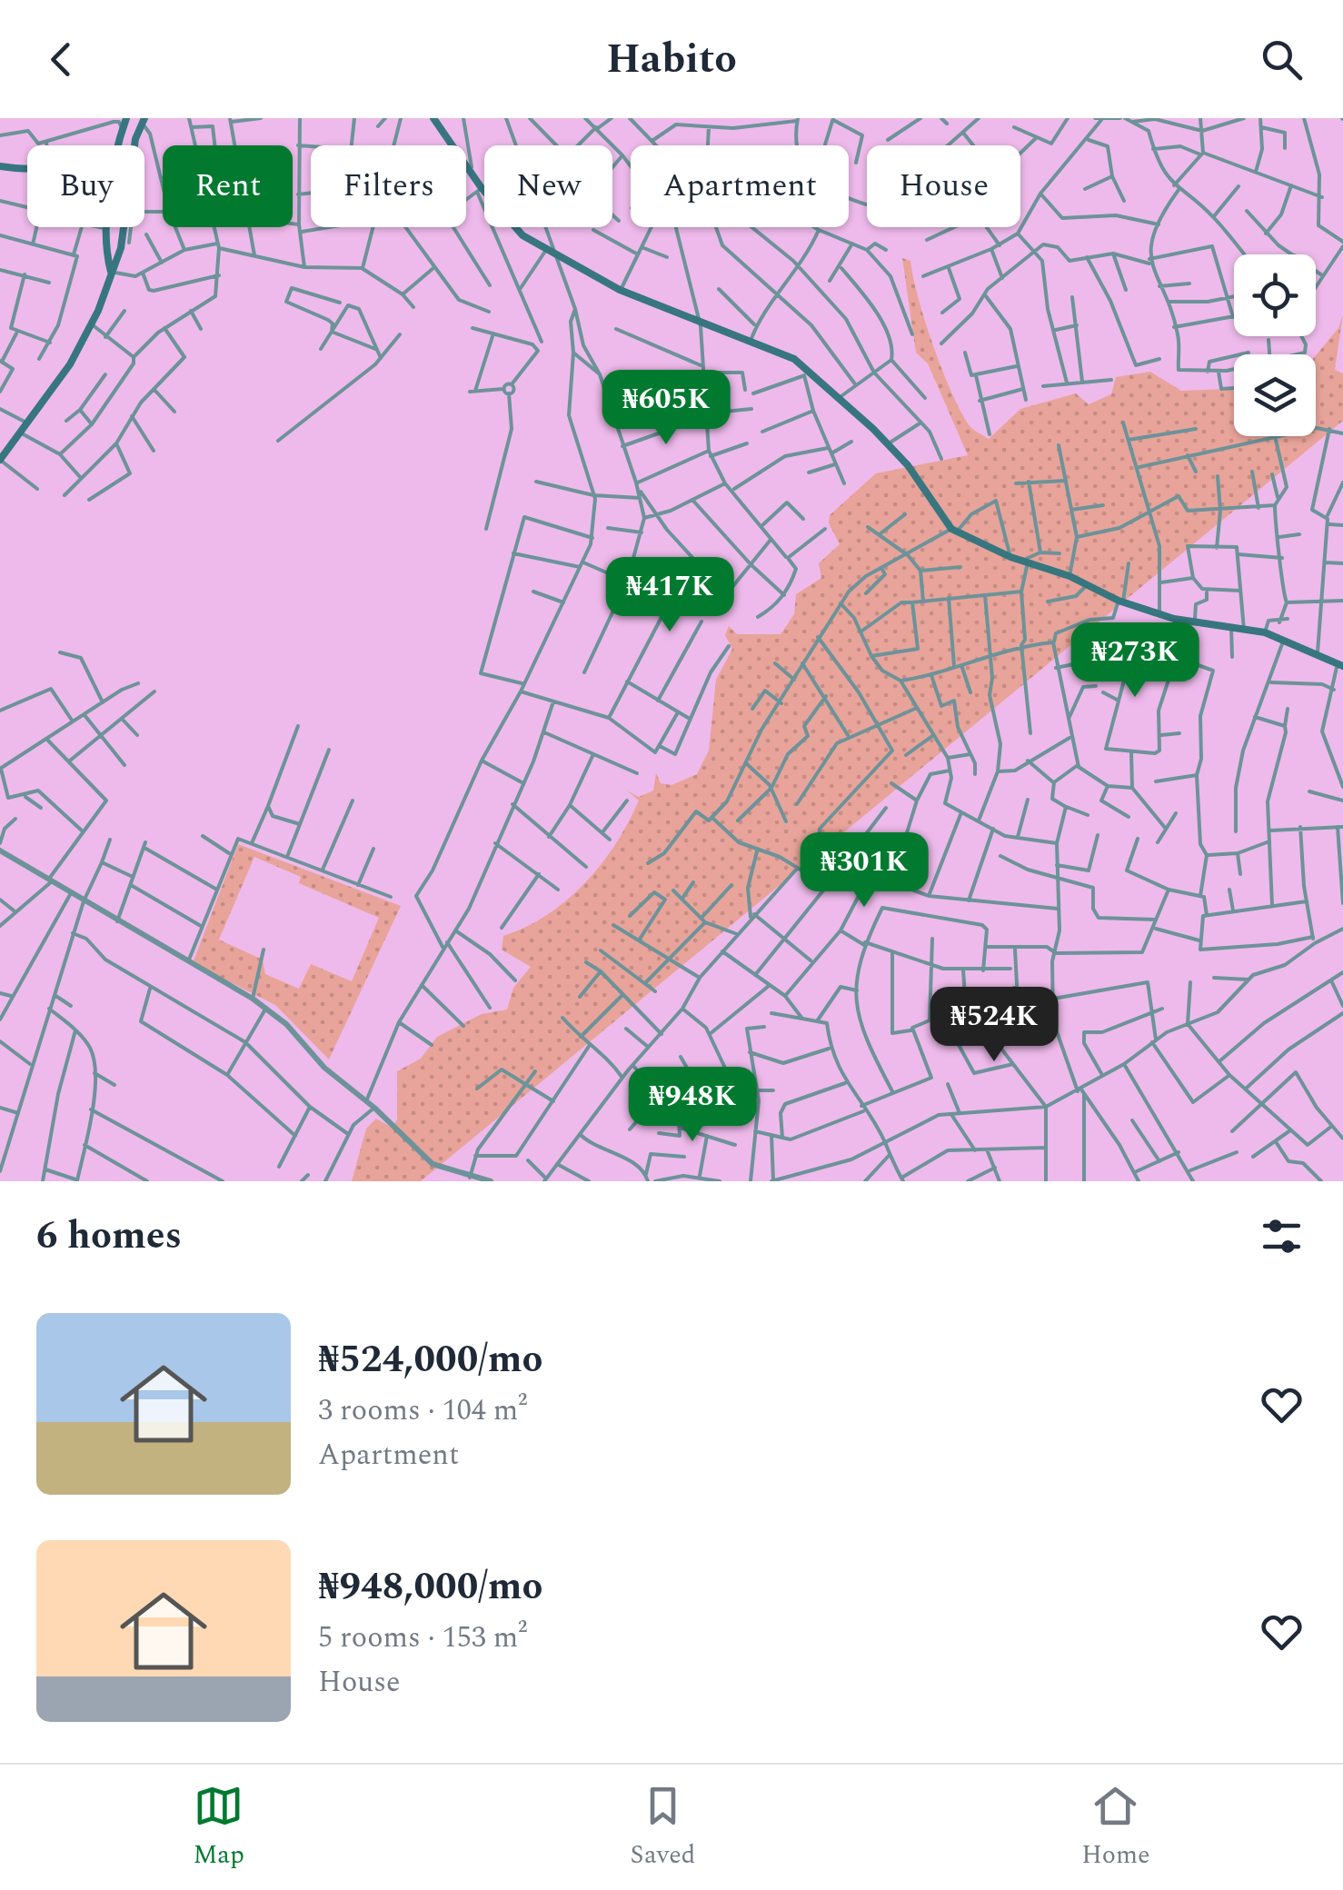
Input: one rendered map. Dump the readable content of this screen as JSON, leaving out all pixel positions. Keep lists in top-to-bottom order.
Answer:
{
  "page": {
    "header": "Habito",
    "chip": [
      "Buy",
      "Rent",
      "Filters",
      "New",
      "Apartment",
      "House"
    ],
    "price": [
      "₦605K",
      "₦417K",
      "₦273K",
      "₦301K",
      "₦524K",
      "₦948K"
    ],
    "heading": "6 homes",
    "list": [
      {
        "name": "₦524,000/mo",
        "note": "3 rooms · 104 m² · Apartment"
      },
      {
        "name": "₦948,000/mo",
        "note": "5 rooms · 153 m² · House"
      }
    ],
    "tabs": ["Map", "Saved", "Home"]
  }
}
